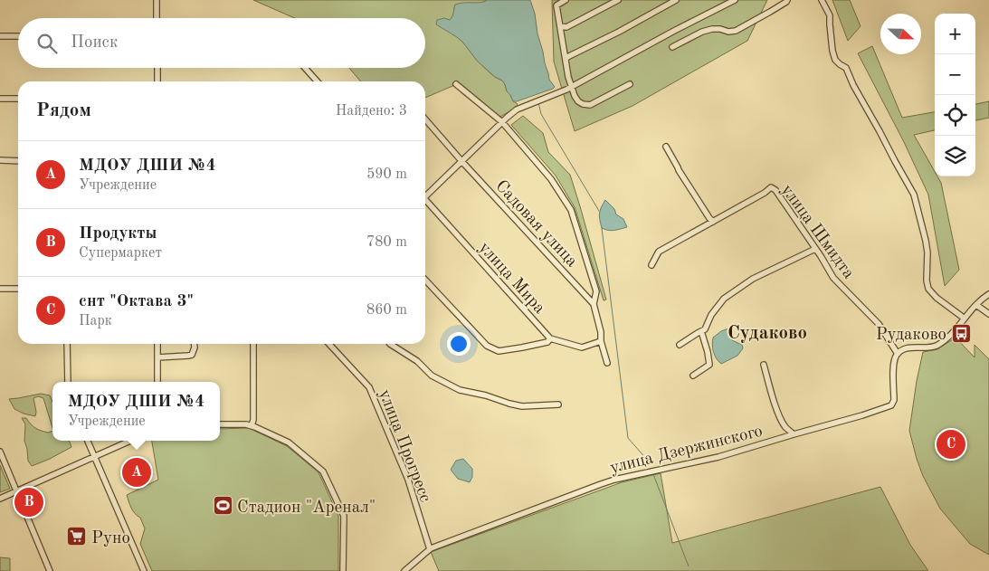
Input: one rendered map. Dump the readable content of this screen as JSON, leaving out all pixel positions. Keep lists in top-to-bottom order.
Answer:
{
  "streets": {
    "street": [
      "Садовая улица",
      "улица Шмидта",
      "улица Мира",
      "улица Прогресс",
      "улица Дзержинского"
    ]
  },
  "crossings": [
    ["улица Шмидта", "улица Дзержинского"],
    ["улица Прогресс", "улица Дзержинского"]
  ],
  "districts": ["Судаково"],
  "places": {
    "bus stop": ["Рудаково"],
    "sports": ["Стадион \"Аренал\""],
    "supermarket": ["Руно"]
  },
  "north": "right",
  "page": {
    "map_buttons": ["+", "−"],
    "search": "Поиск",
    "heading": ["Рядом", "Найдено: 3"],
    "list": [
      {
        "mark": "A",
        "name": "МДОУ ДШИ №4",
        "note": "Учреждение",
        "value": "590 m"
      },
      {
        "mark": "B",
        "name": "Продукты",
        "note": "Супермаркет",
        "value": "780 m"
      },
      {
        "mark": "C",
        "name": "снт \"Октава 3\"",
        "note": "Парк",
        "value": "860 m"
      }
    ],
    "popup": ["МДОУ ДШИ №4", "Учреждение"],
    "pins": ["C", "A", "B"]
  }
}
